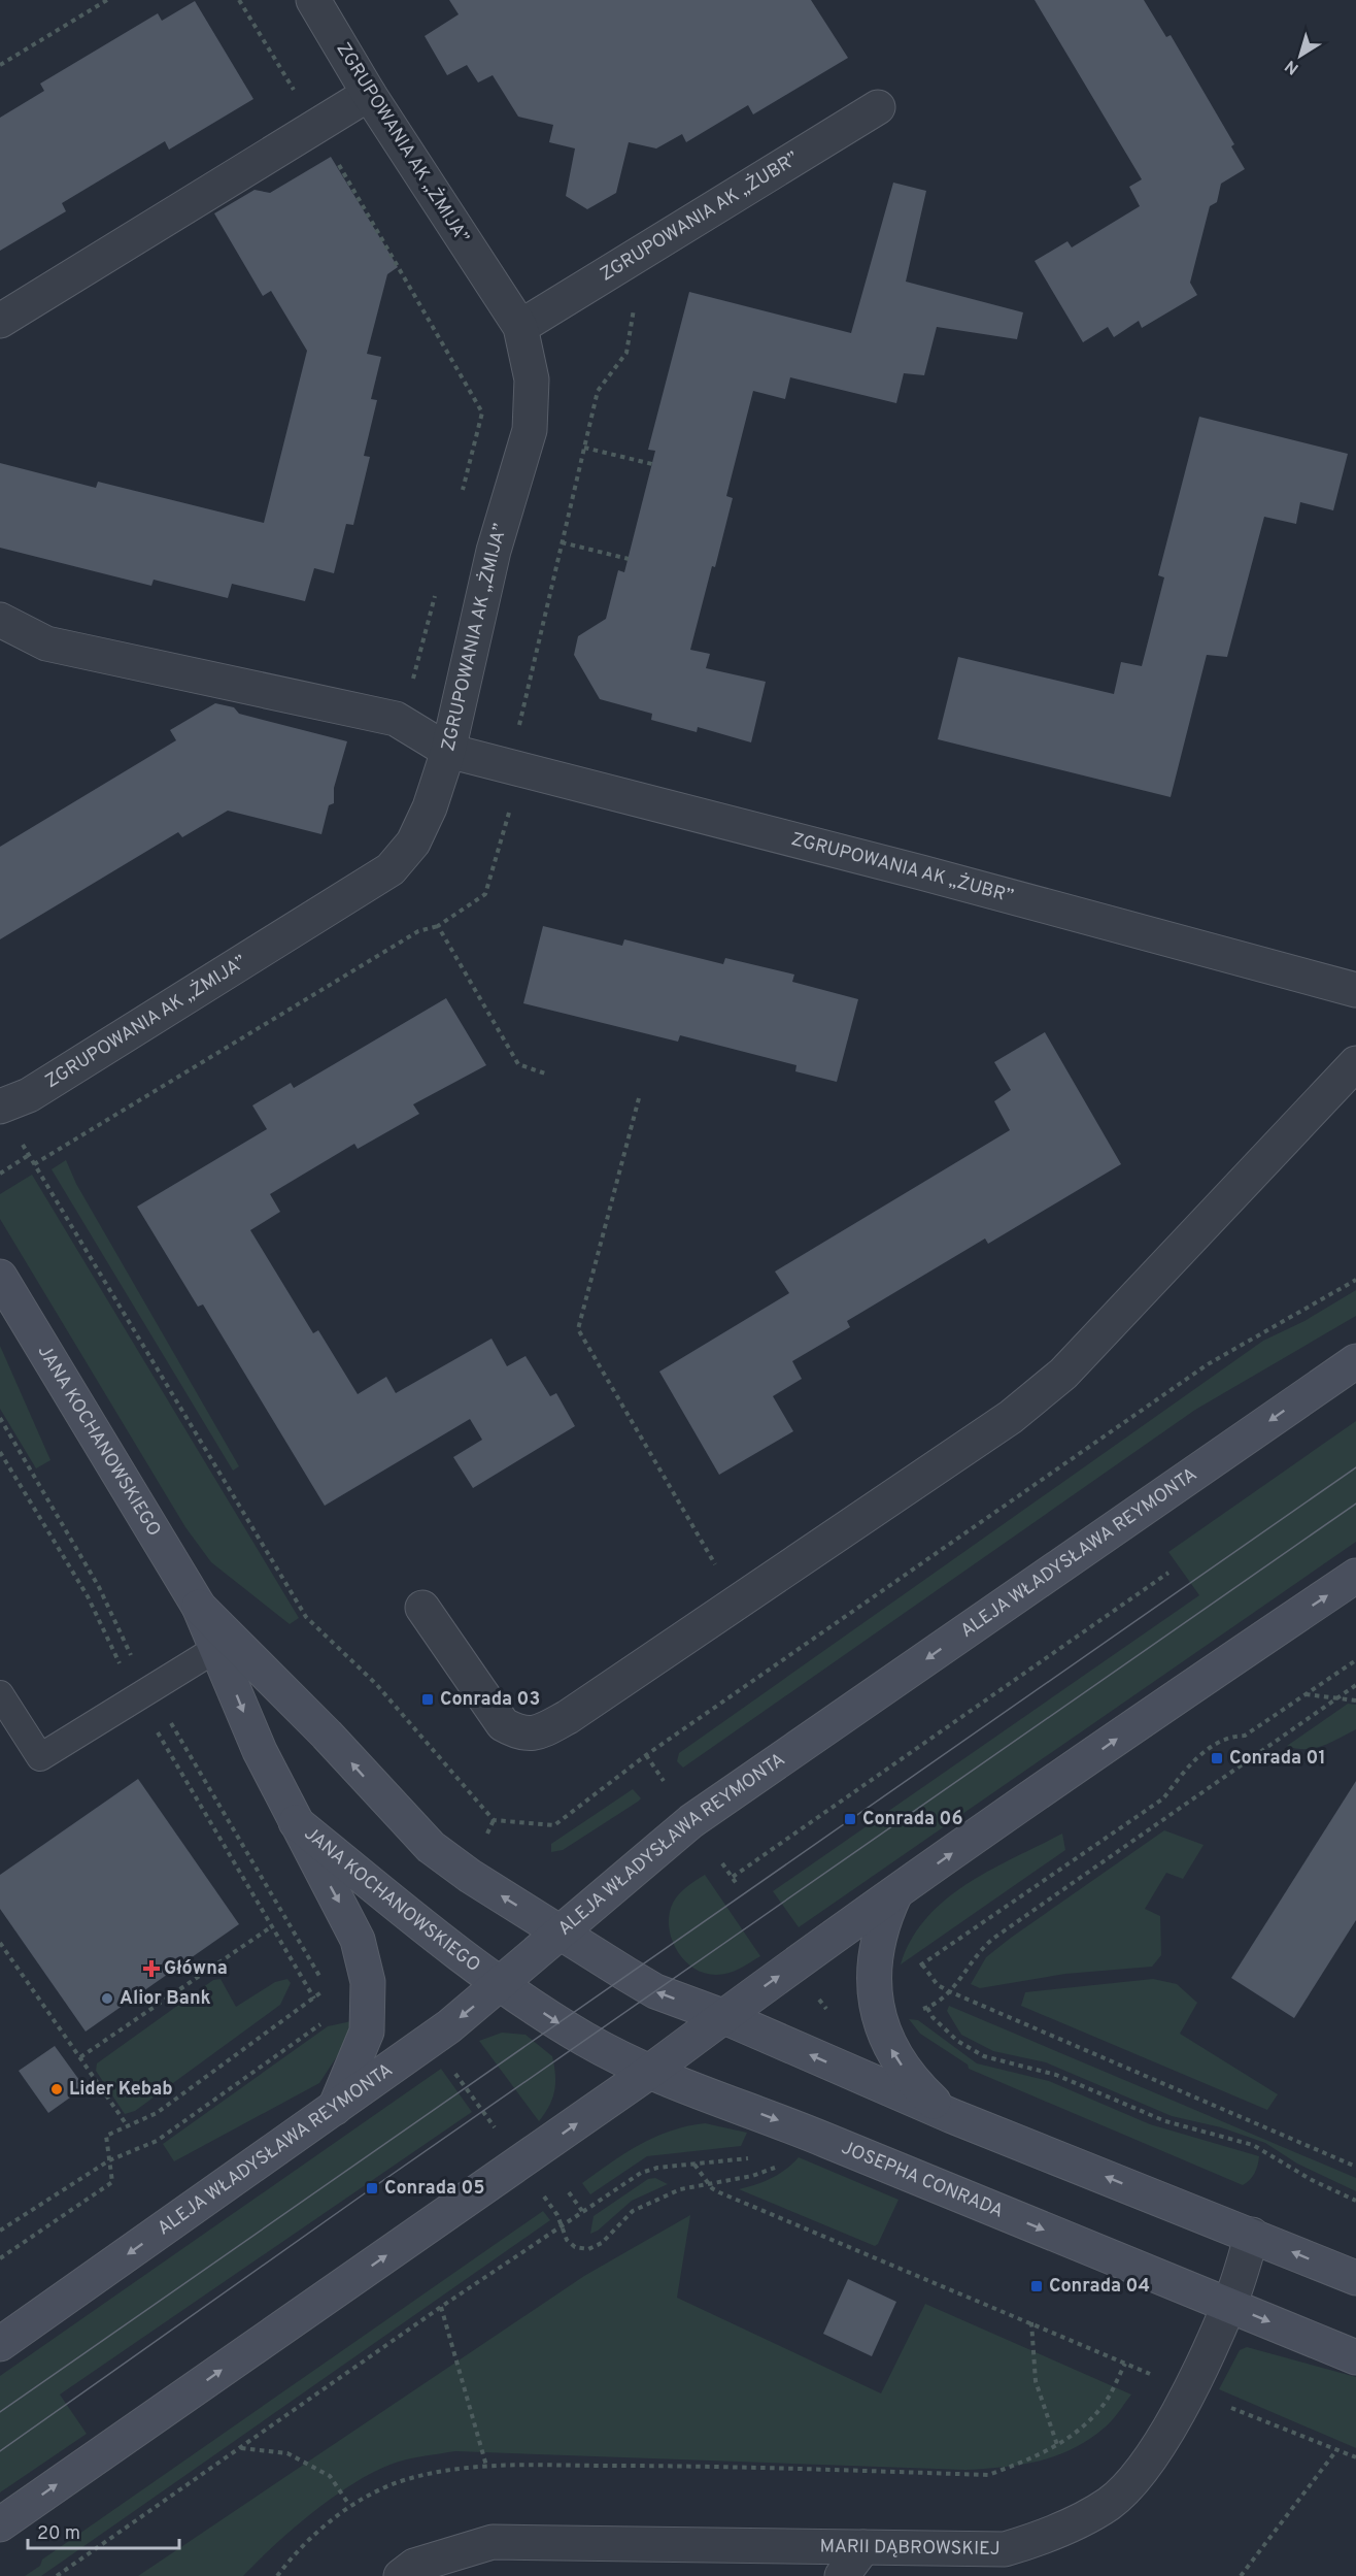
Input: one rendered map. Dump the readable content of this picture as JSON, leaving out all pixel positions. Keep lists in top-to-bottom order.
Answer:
{
  "streets": {
    "street": [
      "ZGRUPOWANIA AK „ŻMIJA”",
      "ZGRUPOWANIA AK „ŻUBR”",
      "JANA KOCHANOWSKIEGO",
      "ALEJA WŁADYSŁAWA REYMONTA",
      "JOSEPHA CONRADA",
      "MARII DĄBROWSKIEJ"
    ]
  },
  "crossings": [
    ["ZGRUPOWANIA AK „ŻMIJA”", "ZGRUPOWANIA AK „ŻUBR”"],
    ["JANA KOCHANOWSKIEGO", "ALEJA WŁADYSŁAWA REYMONTA"],
    ["JANA KOCHANOWSKIEGO", "JOSEPHA CONRADA"],
    ["ALEJA WŁADYSŁAWA REYMONTA", "JOSEPHA CONRADA"],
    ["JOSEPHA CONRADA", "MARII DĄBROWSKIEJ"]
  ],
  "places": {
    "transit": [
      "Conrada 03",
      "Conrada 01",
      "Conrada 06",
      "Conrada 05",
      "Conrada 04"
    ],
    "health": ["Główna"],
    "other": ["Alior Bank", "Lider Kebab"]
  },
  "scale_bar": "20 m",
  "north": "bottom left"
}
